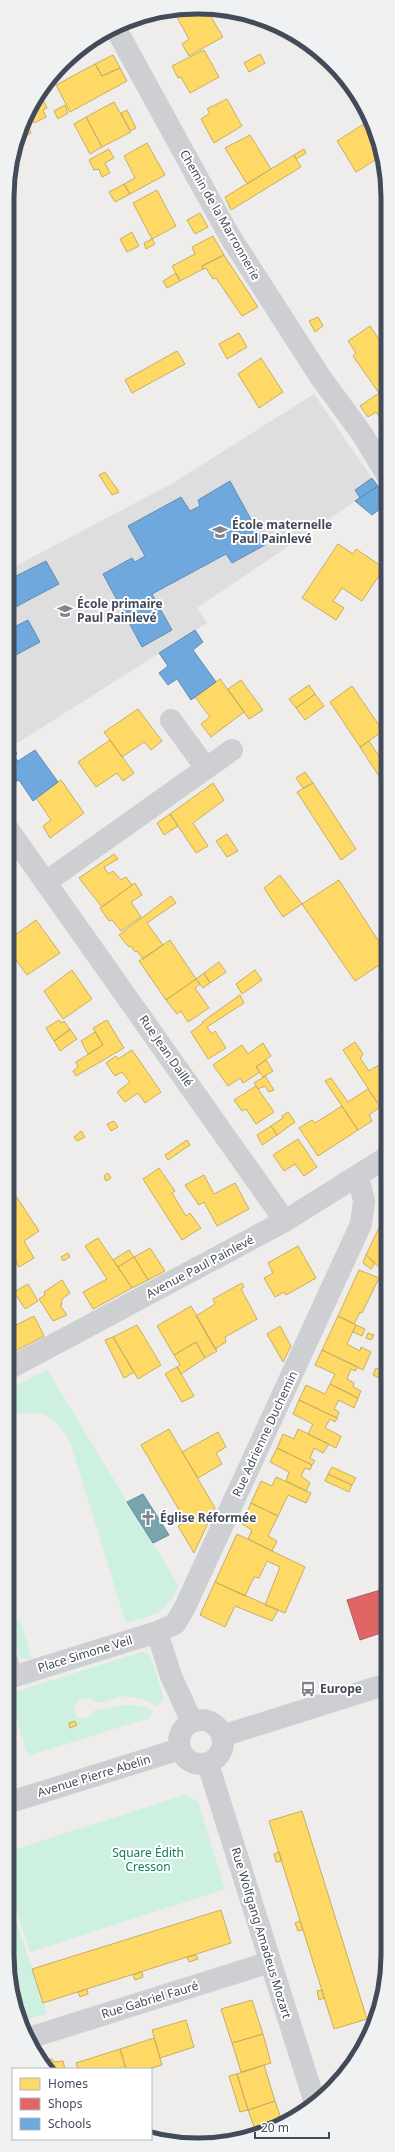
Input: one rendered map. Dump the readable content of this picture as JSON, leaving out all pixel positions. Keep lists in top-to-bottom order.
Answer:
{
  "streets": {
    "main road": ["Avenue Pierre Abelin"],
    "street": [
      "Chemin de la Marronnerie",
      "Rue Jean Daillé",
      "Avenue Paul Painlevé",
      "Rue Adrienne Duchemin",
      "Place Simone Veil",
      "Rue Wolfgang Amadeus Mozart",
      "Rue Gabriel Fauré"
    ]
  },
  "crossings": [
    ["Rue Jean Daillé", "Avenue Paul Painlevé"],
    ["Avenue Paul Painlevé", "Rue Adrienne Duchemin"],
    ["Rue Adrienne Duchemin", "Place Simone Veil"],
    ["Avenue Pierre Abelin", "Rue Wolfgang Amadeus Mozart"],
    ["Rue Wolfgang Amadeus Mozart", "Rue Gabriel Fauré"]
  ],
  "parks": ["Square Édith Cresson"],
  "places": {
    "school or university": ["École maternelle Paul Painlevé", "École primaire Paul Painlevé"],
    "church": ["Église Réformée"],
    "bus stop": ["Europe"]
  },
  "legend": ["Homes", "Shops", "Schools"],
  "scale_bar": "20 m"
}
